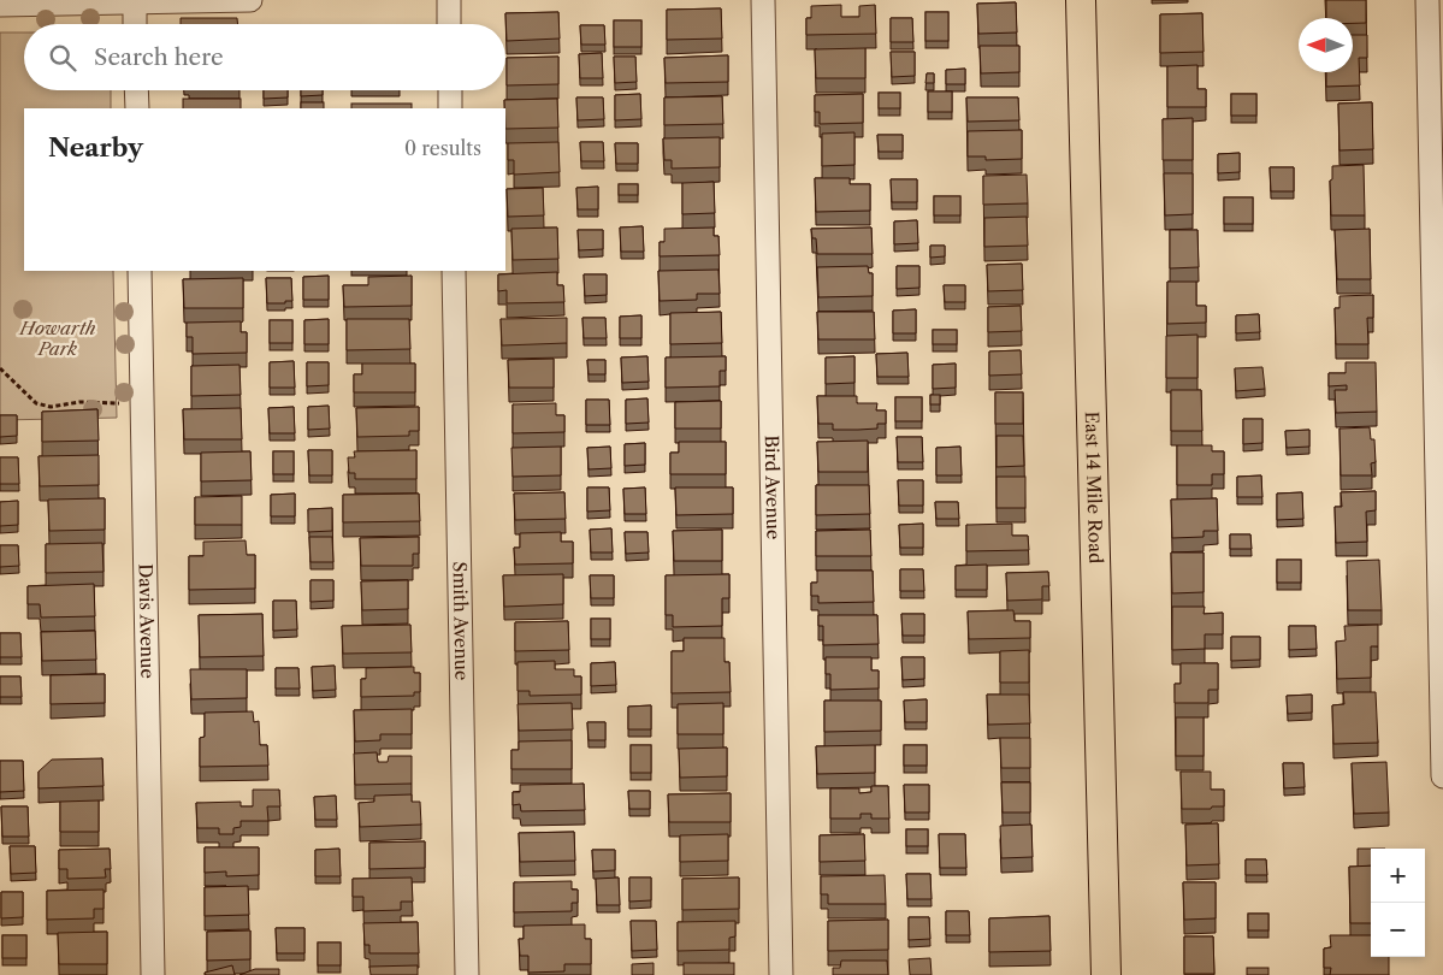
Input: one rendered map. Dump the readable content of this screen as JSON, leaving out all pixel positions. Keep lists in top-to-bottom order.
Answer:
{
  "streets": {
    "main road": ["East 14 Mile Road"],
    "street": ["Bird Avenue", "Davis Avenue", "Smith Avenue"]
  },
  "parks": ["Howarth Park"],
  "north": "left",
  "page": {
    "search": "Search here",
    "heading": ["Nearby", "0 results"],
    "map_buttons": ["+", "−"]
  }
}
